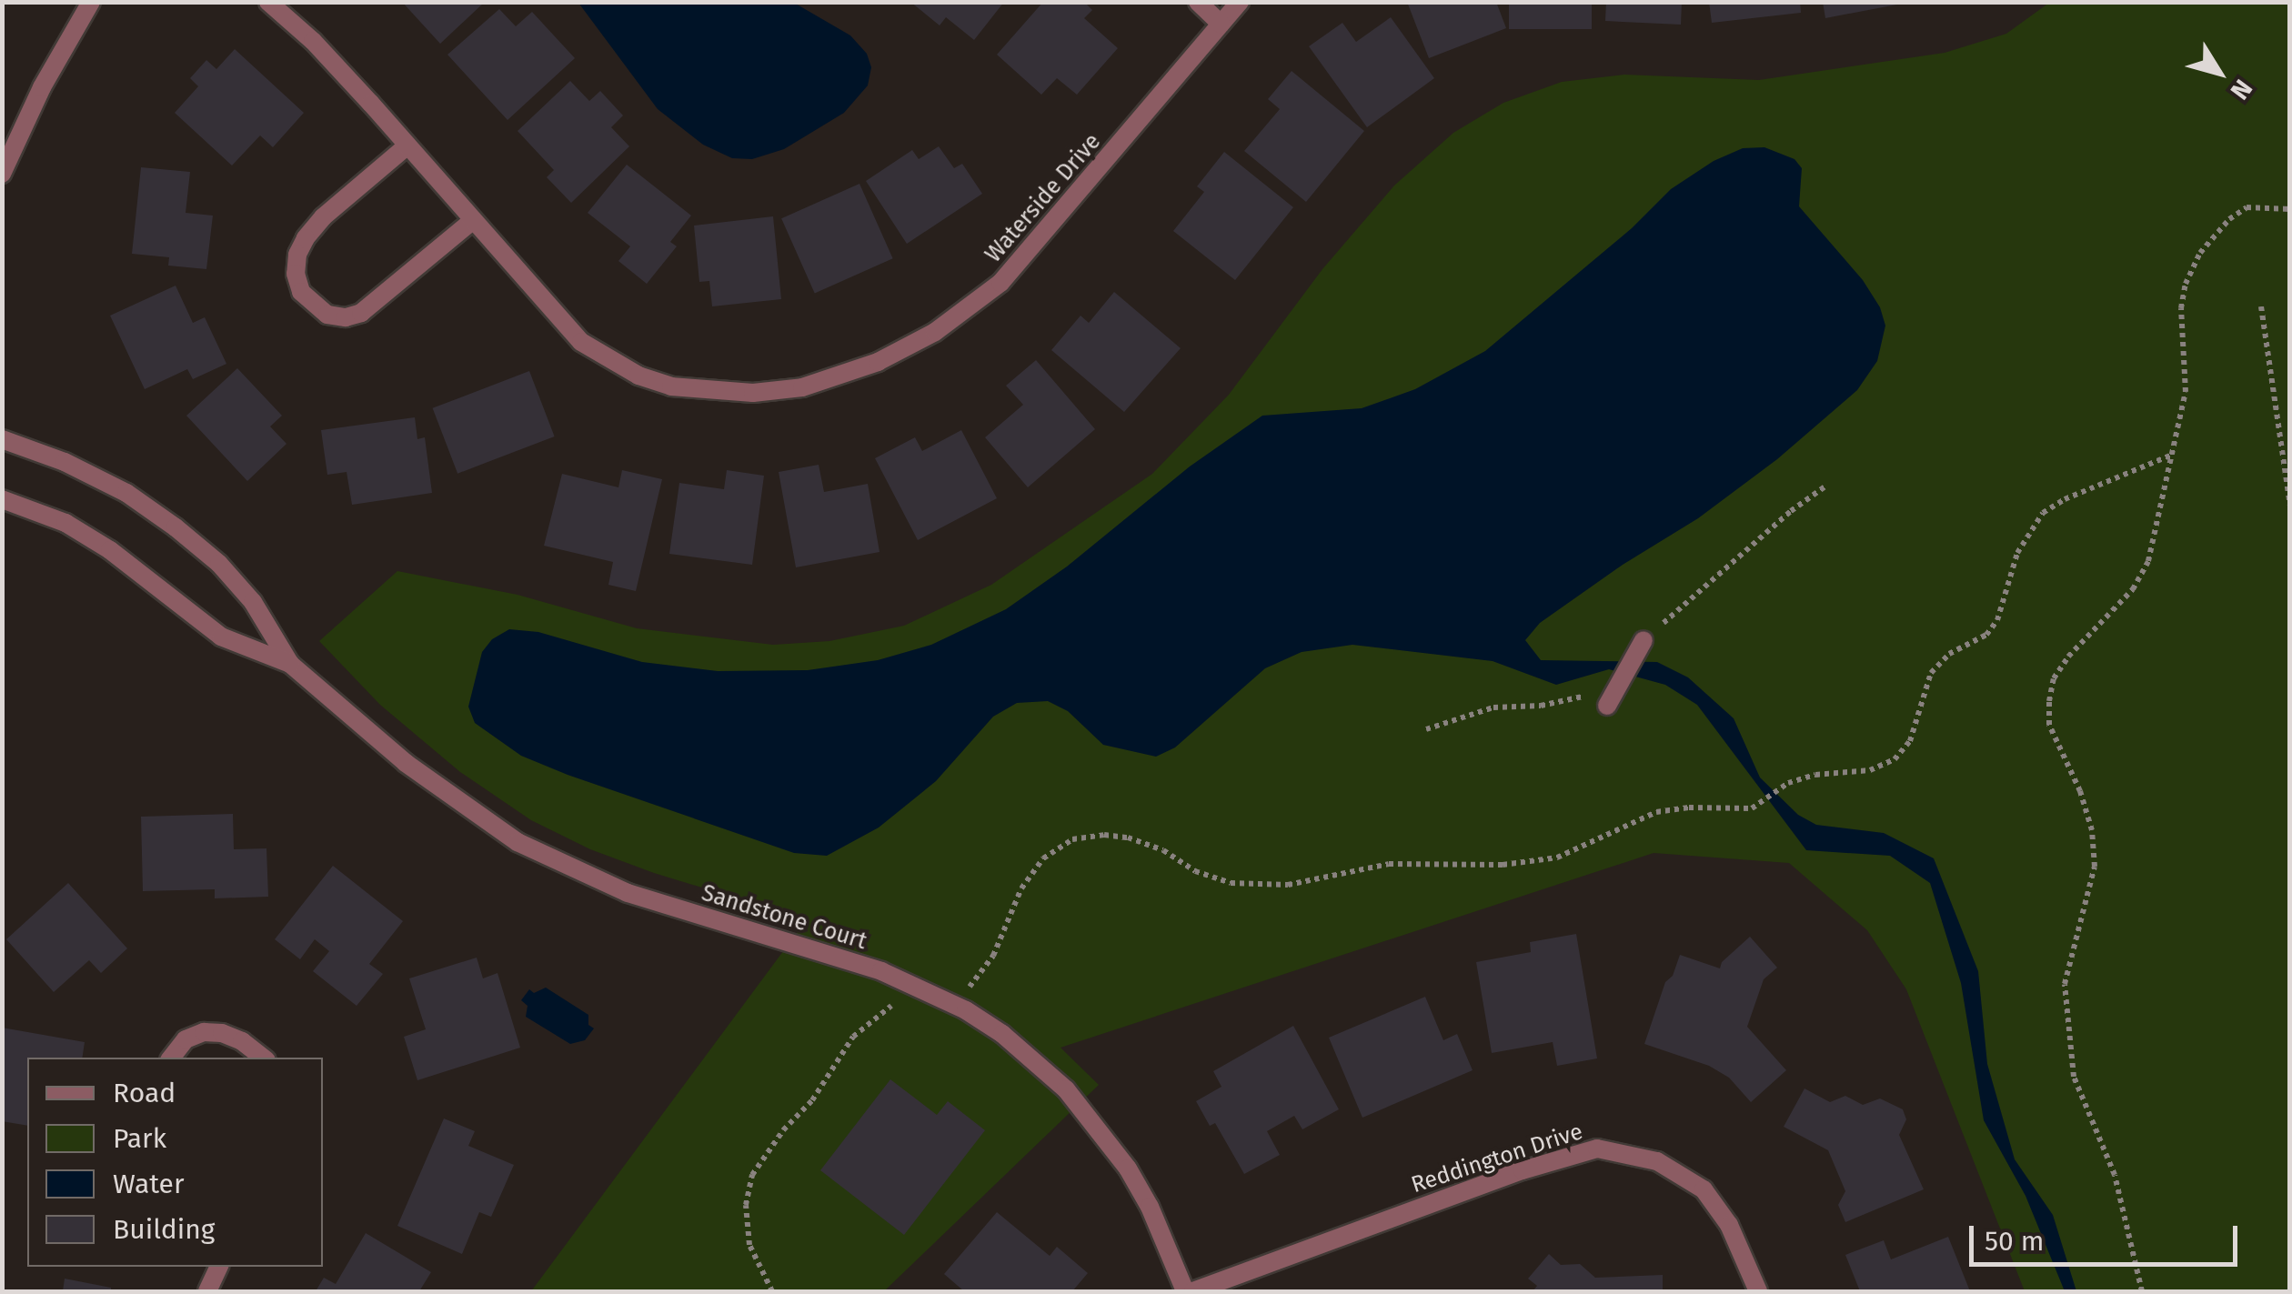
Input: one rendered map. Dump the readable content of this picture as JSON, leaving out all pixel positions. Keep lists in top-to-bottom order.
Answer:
{
  "streets": {
    "street": ["Waterside Drive", "Sandstone Court", "Reddington Drive"]
  },
  "legend": [
    "Road",
    "Park",
    "Water",
    "Building"
  ],
  "scale_bar": "50 m",
  "north": "bottom right"
}
